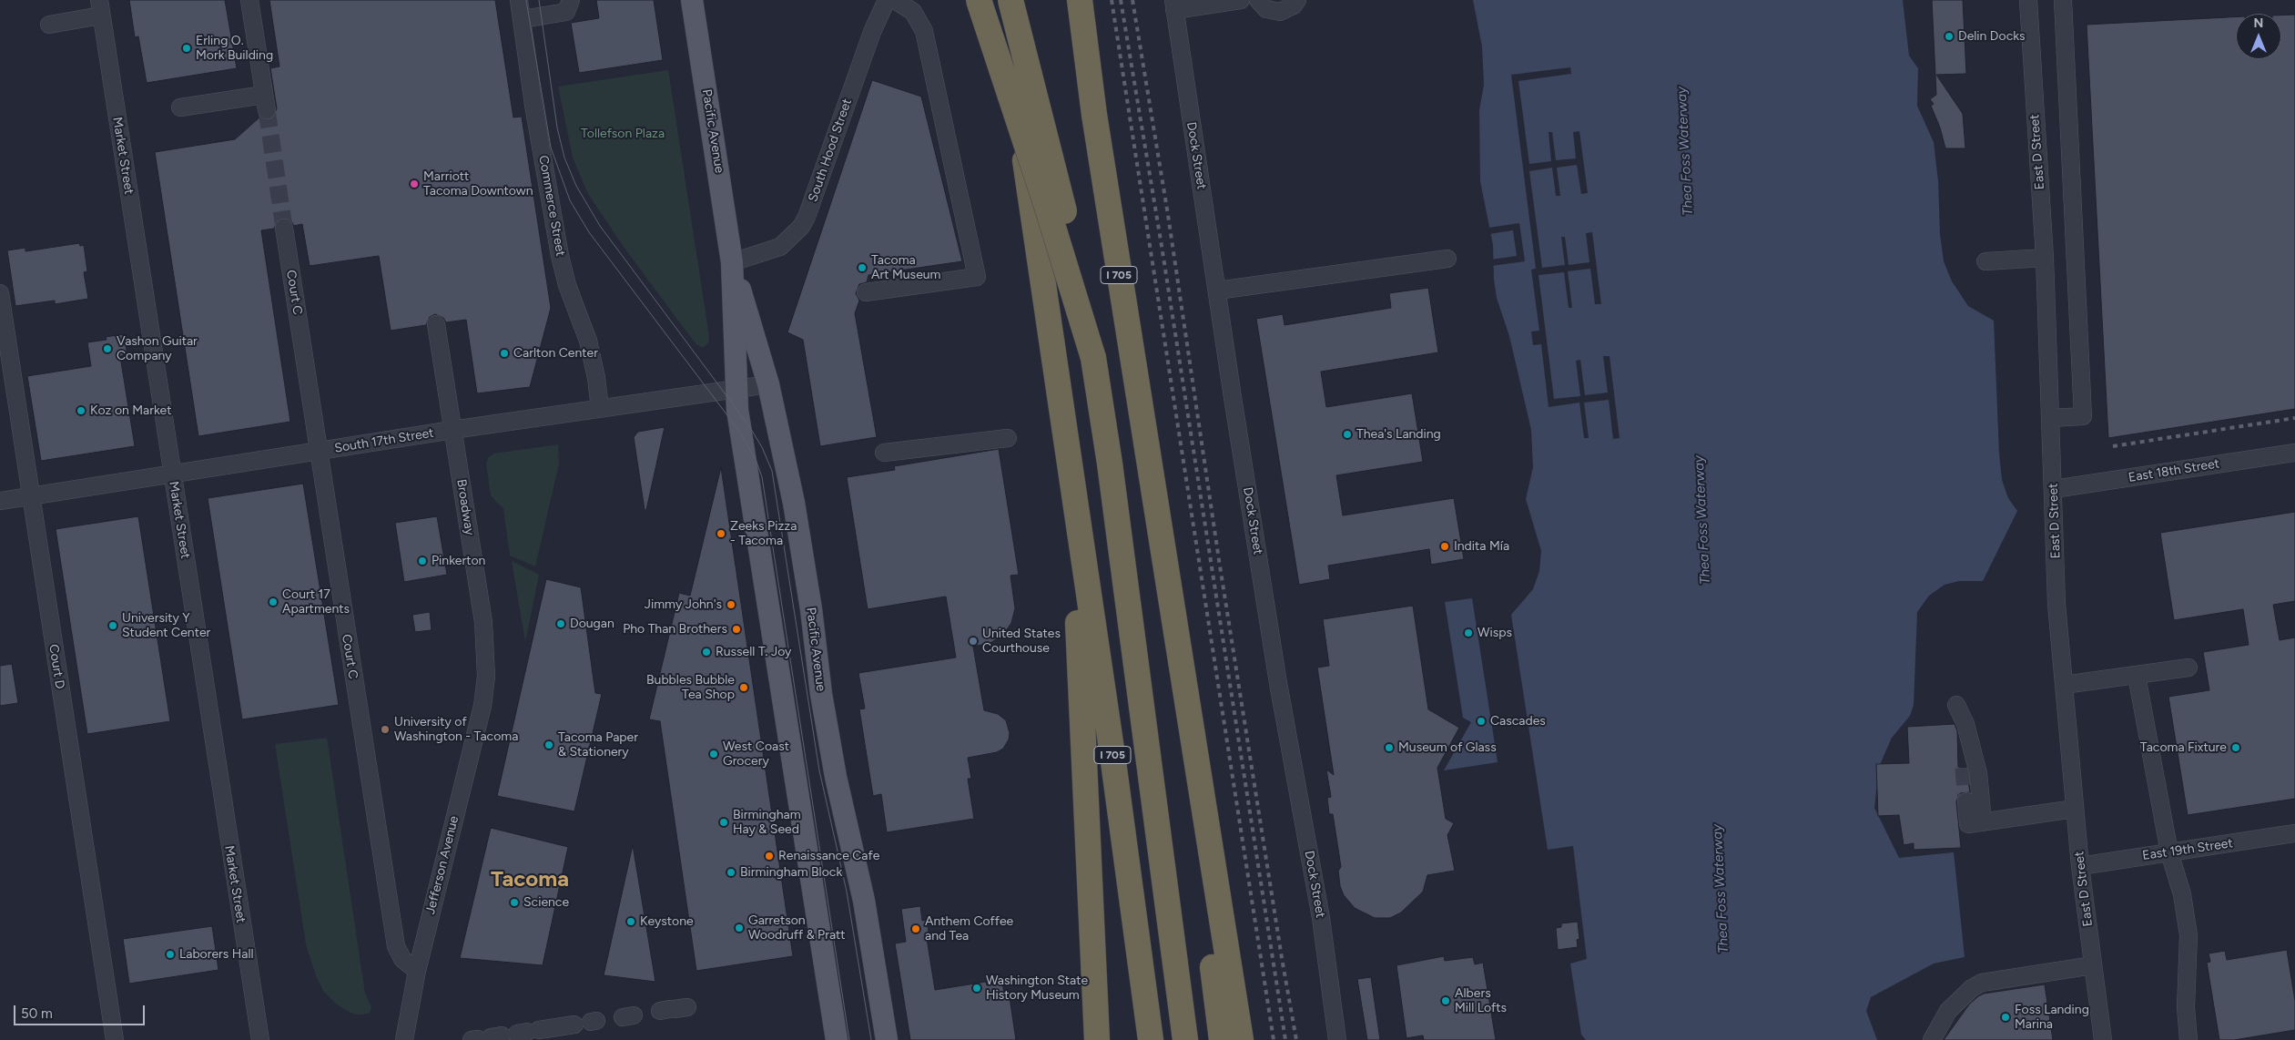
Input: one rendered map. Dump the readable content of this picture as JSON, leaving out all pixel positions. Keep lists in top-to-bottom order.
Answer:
{
  "streets": {
    "highway": ["I 705"],
    "main road": ["Pacific Avenue"],
    "street": [
      "South Hood Street",
      "East D Street",
      "Market Street",
      "Dock Street",
      "Commerce Street",
      "Court C",
      "South 17th Street",
      "East 18th Street",
      "Broadway",
      "Court D",
      "East 19th Street",
      "Jefferson Avenue"
    ]
  },
  "crossings": [
    ["Pacific Avenue", "South Hood Street"],
    ["Pacific Avenue", "South 17th Street"],
    ["East D Street", "East 18th Street"],
    ["East D Street", "East 19th Street"],
    ["Market Street", "South 17th Street"],
    ["Commerce Street", "South 17th Street"],
    ["Court C", "South 17th Street"],
    ["Court C", "Jefferson Avenue"],
    ["South 17th Street", "Broadway"],
    ["South 17th Street", "Court D"],
    ["Broadway", "Jefferson Avenue"]
  ],
  "districts": ["Tacoma"],
  "water": ["Thea Foss Waterway"],
  "parks": ["Tollefson Plaza"],
  "places": [
    "Delin Docks",
    "Erling O. Mork Building",
    "Marriott Tacoma Downtown",
    "Tacoma Art Museum",
    "Vashon Guitar Company",
    "Carlton Center",
    "Koz on Market",
    "Thea's Landing",
    "Zeeks Pizza - Tacoma",
    "Indita Mía",
    "Pinkerton",
    "Court 17 Apartments",
    "Jimmy John's",
    "Dougan",
    "University Y Student Center",
    "Pho Than Brothers",
    "Wisps",
    "United States Courthouse",
    "Russell T. Joy",
    "Bubbles Bubble Tea Shop",
    "Cascades",
    "University of Washington - Tacoma",
    "Tacoma Paper & Stationery",
    "Museum of Glass",
    "Tacoma Fixture",
    "West Coast Grocery",
    "Birmingham Hay & Seed",
    "Renaissance Cafe",
    "Birmingham Block",
    "Science",
    "Keystone",
    "Garretson Woodruff & Pratt",
    "Anthem Coffee and Tea",
    "Laborers Hall",
    "Washington State History Museum",
    "Albers Mill Lofts",
    "Foss Landing Marina"
  ],
  "scale_bar": "50 m",
  "north": "top"
}
